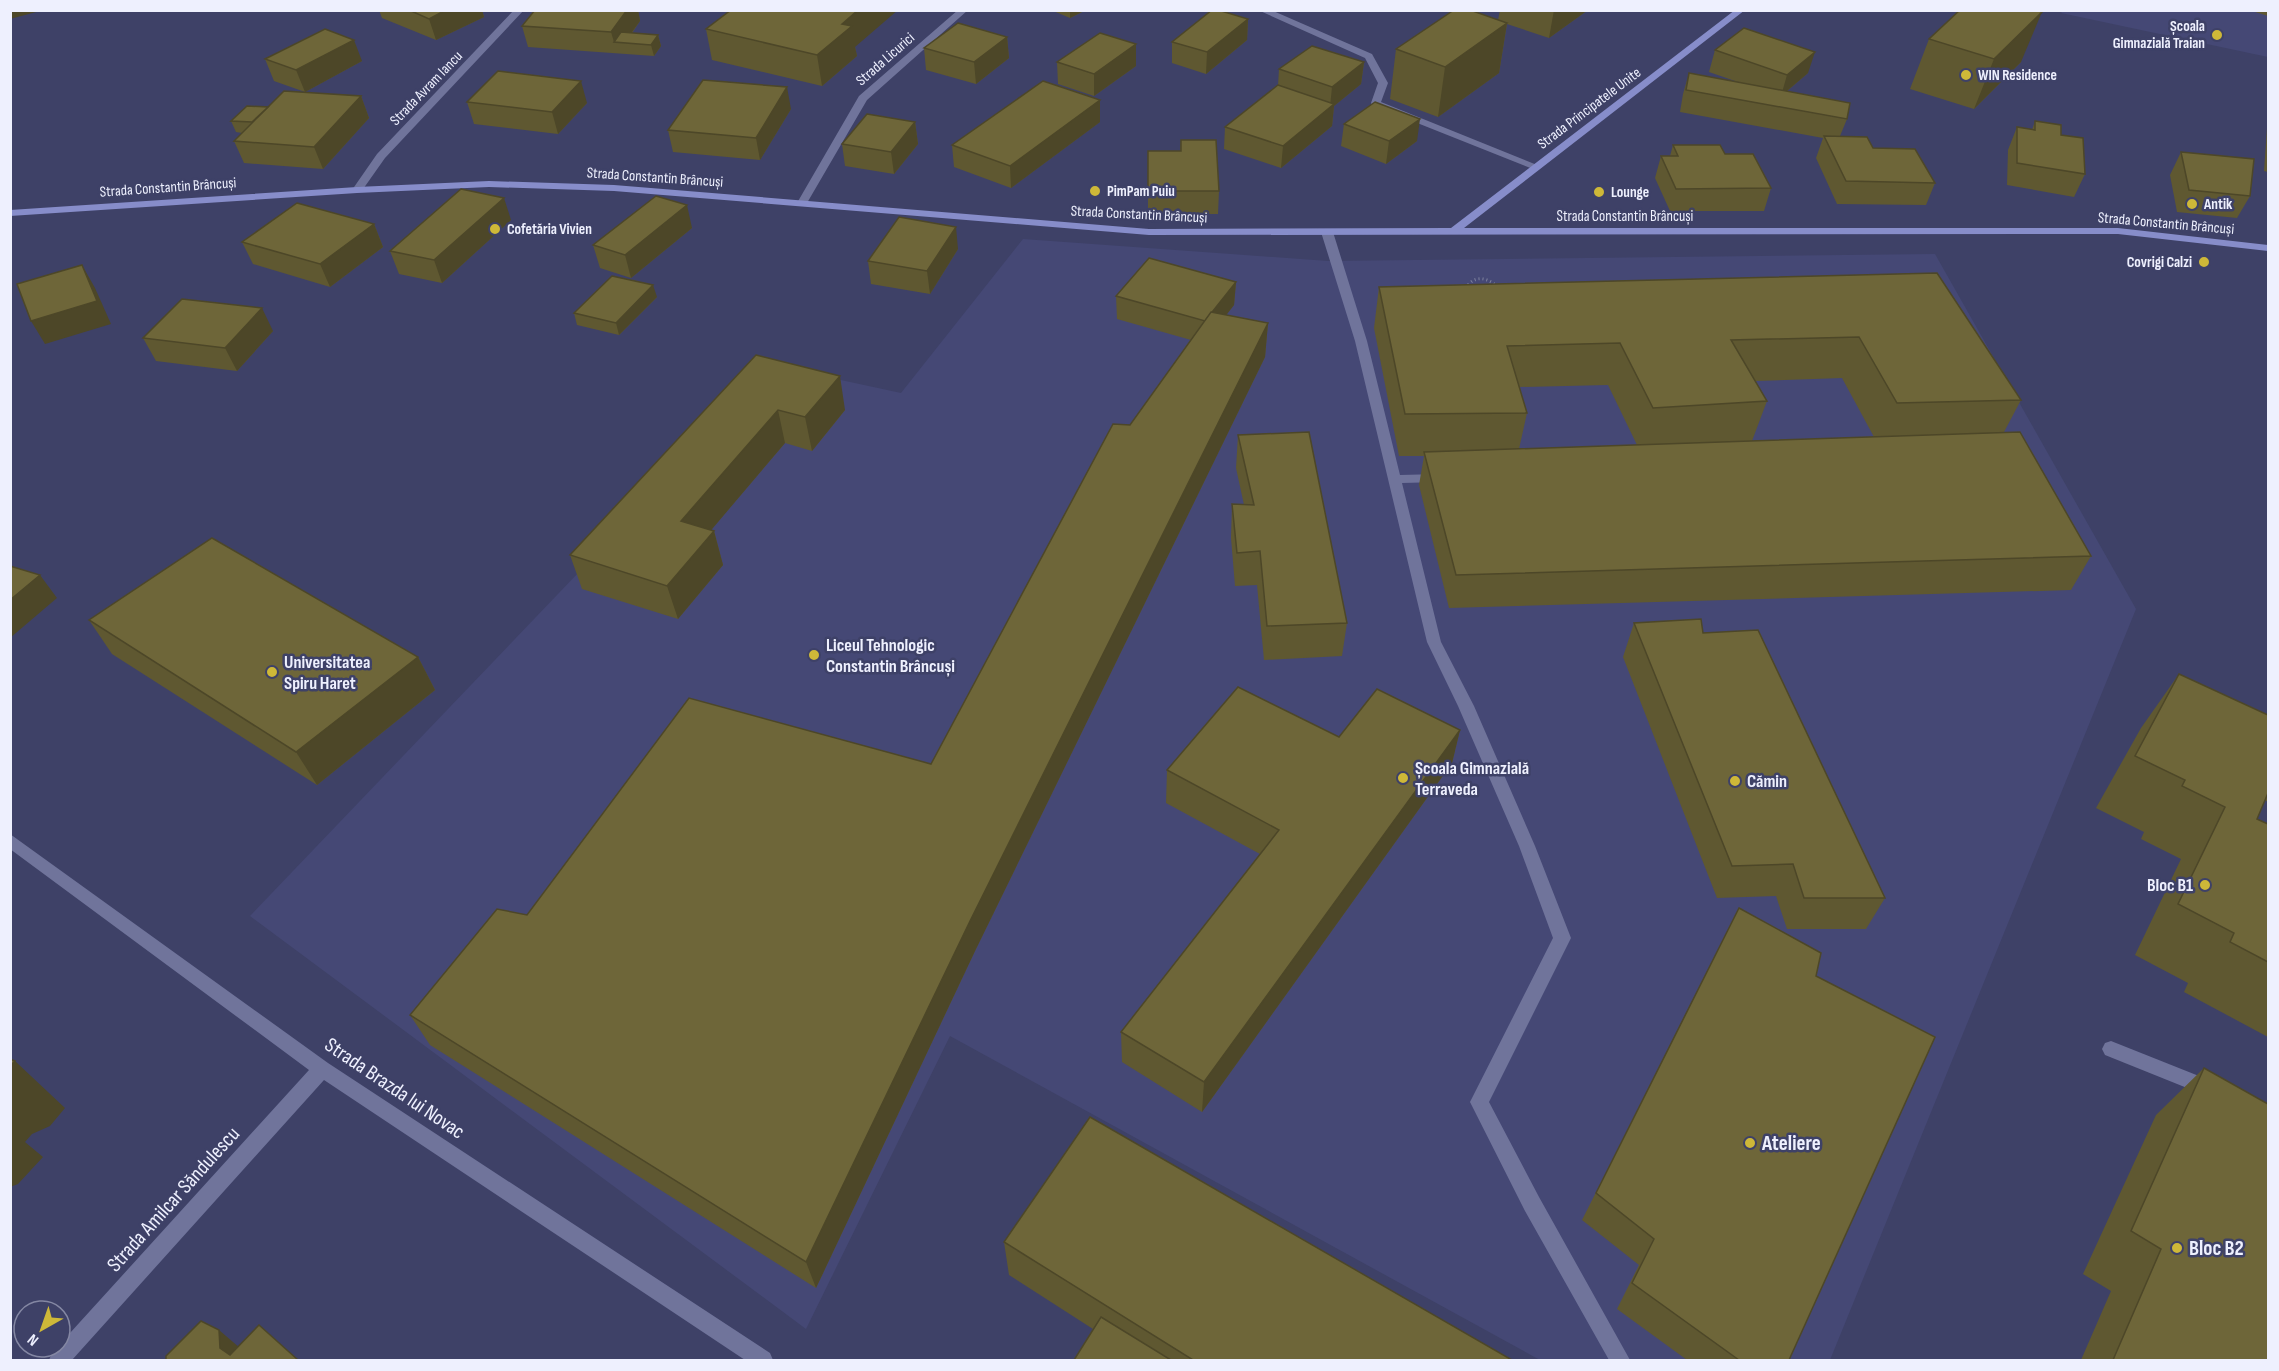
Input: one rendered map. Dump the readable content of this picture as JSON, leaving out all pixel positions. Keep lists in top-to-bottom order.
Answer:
{
  "streets": {
    "street": [
      "Strada Licurici",
      "Strada Avram Iancu",
      "Strada Principatele Unite",
      "Strada Constantin Brâncuși",
      "Strada Brazda lui Novac",
      "Strada Amilcar Săndulescu"
    ]
  },
  "crossings": [
    ["Strada Licurici", "Strada Constantin Brâncuși"],
    ["Strada Avram Iancu", "Strada Constantin Brâncuși"],
    ["Strada Principatele Unite", "Strada Constantin Brâncuși"],
    ["Strada Brazda lui Novac", "Strada Amilcar Săndulescu"]
  ],
  "places": [
    "Școala Gimnazială Traian",
    "WIN Residence",
    "PimPam Puiu",
    "Lounge",
    "Antik",
    "Cofetăria Vivien",
    "Covrigi Calzi",
    "Liceul Tehnologic Constantin Brâncuși",
    "Universitatea Spiru Haret",
    "Școala Gimnazială Terraveda",
    "Cămin",
    "Bloc B1",
    "Ateliere",
    "Bloc B2"
  ],
  "north": "bottom left"
}
